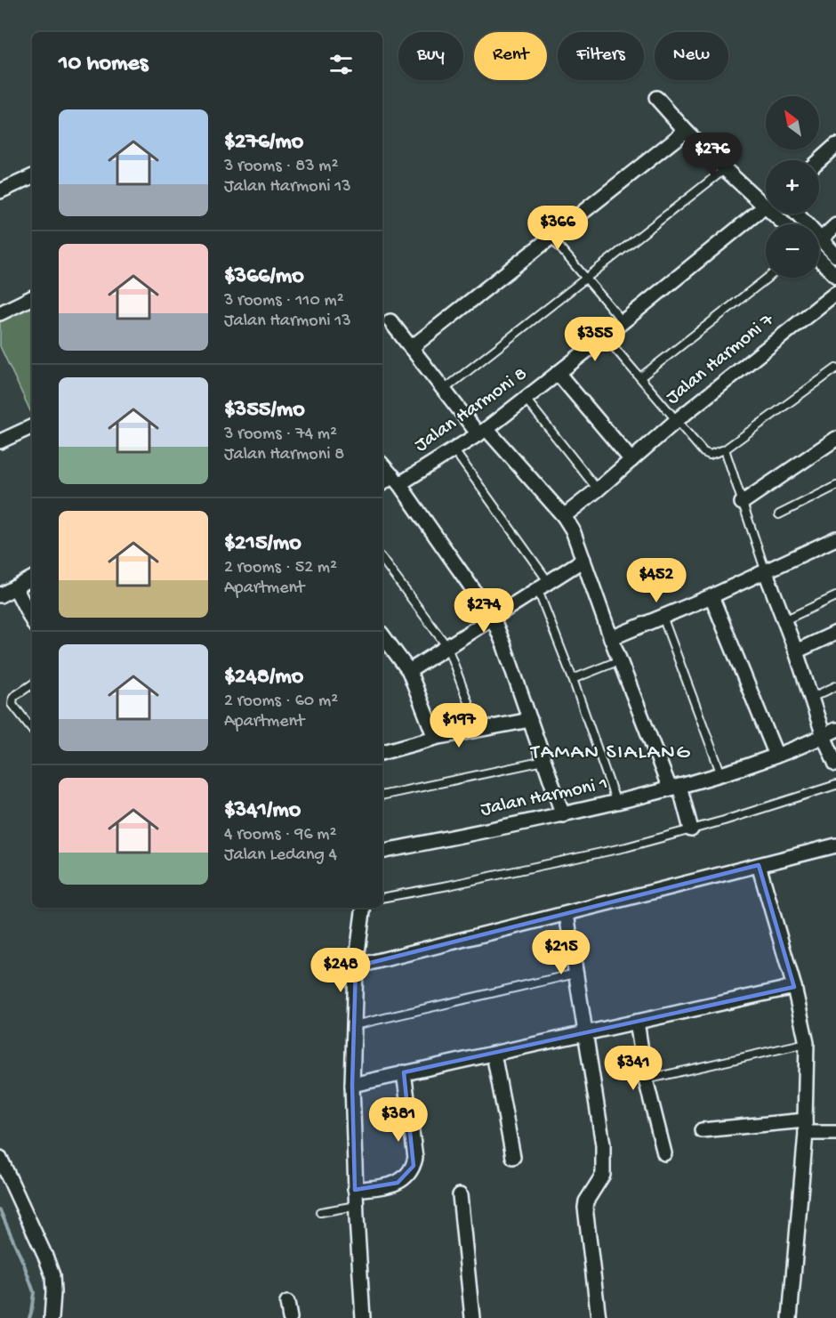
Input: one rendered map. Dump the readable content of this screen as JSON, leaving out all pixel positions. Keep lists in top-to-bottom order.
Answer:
{
  "streets": {
    "street": ["Jalan Harmoni 7", "Jalan Harmoni 8", "Jalan Harmoni 1"]
  },
  "districts": ["TAMAN SIALANG"],
  "north": "top left",
  "page": {
    "chip": [
      "Buy",
      "Rent",
      "Filters",
      "New"
    ],
    "heading": "10 homes",
    "map_buttons": ["+", "−"],
    "list": [
      {
        "name": "$276/mo",
        "note": "3 rooms · 83 m² · Jalan Harmoni 13"
      },
      {
        "name": "$366/mo",
        "note": "3 rooms · 110 m² · Jalan Harmoni 13"
      },
      {
        "name": "$355/mo",
        "note": "3 rooms · 74 m² · Jalan Harmoni 8"
      },
      {
        "name": "$215/mo",
        "note": "2 rooms · 52 m² · Apartment"
      },
      {
        "name": "$248/mo",
        "note": "2 rooms · 60 m² · Apartment"
      },
      {
        "name": "$341/mo",
        "note": "4 rooms · 96 m² · Jalan Ledang 4"
      }
    ],
    "price": [
      "$276",
      "$366",
      "$355",
      "$452",
      "$274",
      "$197",
      "$215",
      "$248",
      "$341",
      "$381"
    ]
  }
}
